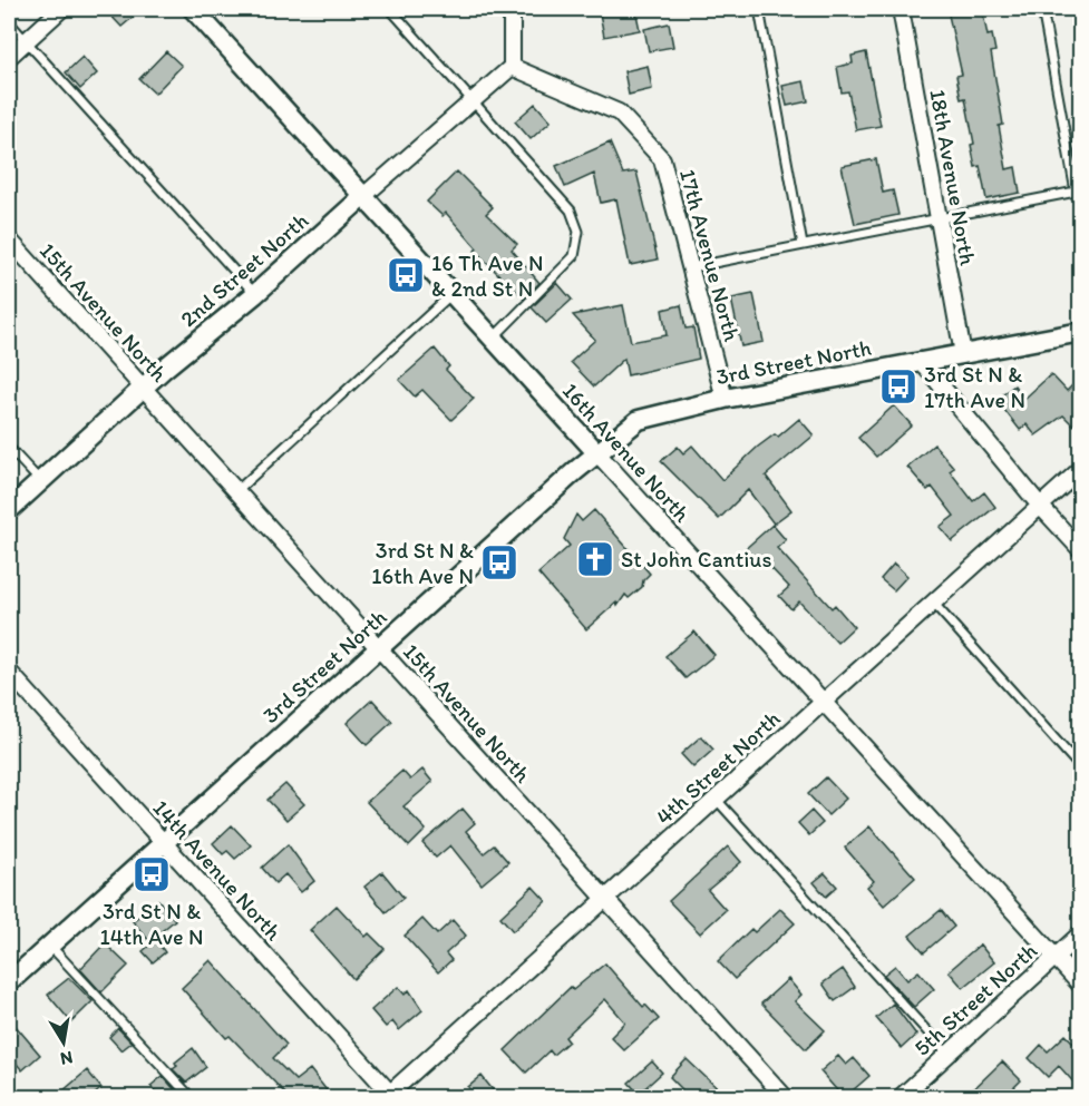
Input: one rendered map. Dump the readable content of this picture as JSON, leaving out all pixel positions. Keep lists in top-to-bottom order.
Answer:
{
  "streets": {
    "street": [
      "18th Avenue North",
      "17th Avenue North",
      "2nd Street North",
      "15th Avenue North",
      "3rd Street North",
      "16th Avenue North",
      "4th Street North",
      "14th Avenue North",
      "5th Street North"
    ]
  },
  "crossings": [
    ["18th Avenue North", "3rd Street North"],
    ["17th Avenue North", "2nd Street North"],
    ["17th Avenue North", "3rd Street North"],
    ["2nd Street North", "15th Avenue North"],
    ["2nd Street North", "16th Avenue North"],
    ["15th Avenue North", "3rd Street North"],
    ["15th Avenue North", "4th Street North"],
    ["3rd Street North", "16th Avenue North"],
    ["3rd Street North", "14th Avenue North"],
    ["16th Avenue North", "4th Street North"],
    ["16th Avenue North", "5th Street North"],
    ["4th Street North", "14th Avenue North"]
  ],
  "places": {
    "bus stop": [
      "16 Th Ave N & 2nd St N",
      "3rd St N & 17th Ave N",
      "3rd St N & 16th Ave N",
      "3rd St N & 14th Ave N"
    ],
    "church": ["St John Cantius"]
  },
  "north": "bottom"
}
